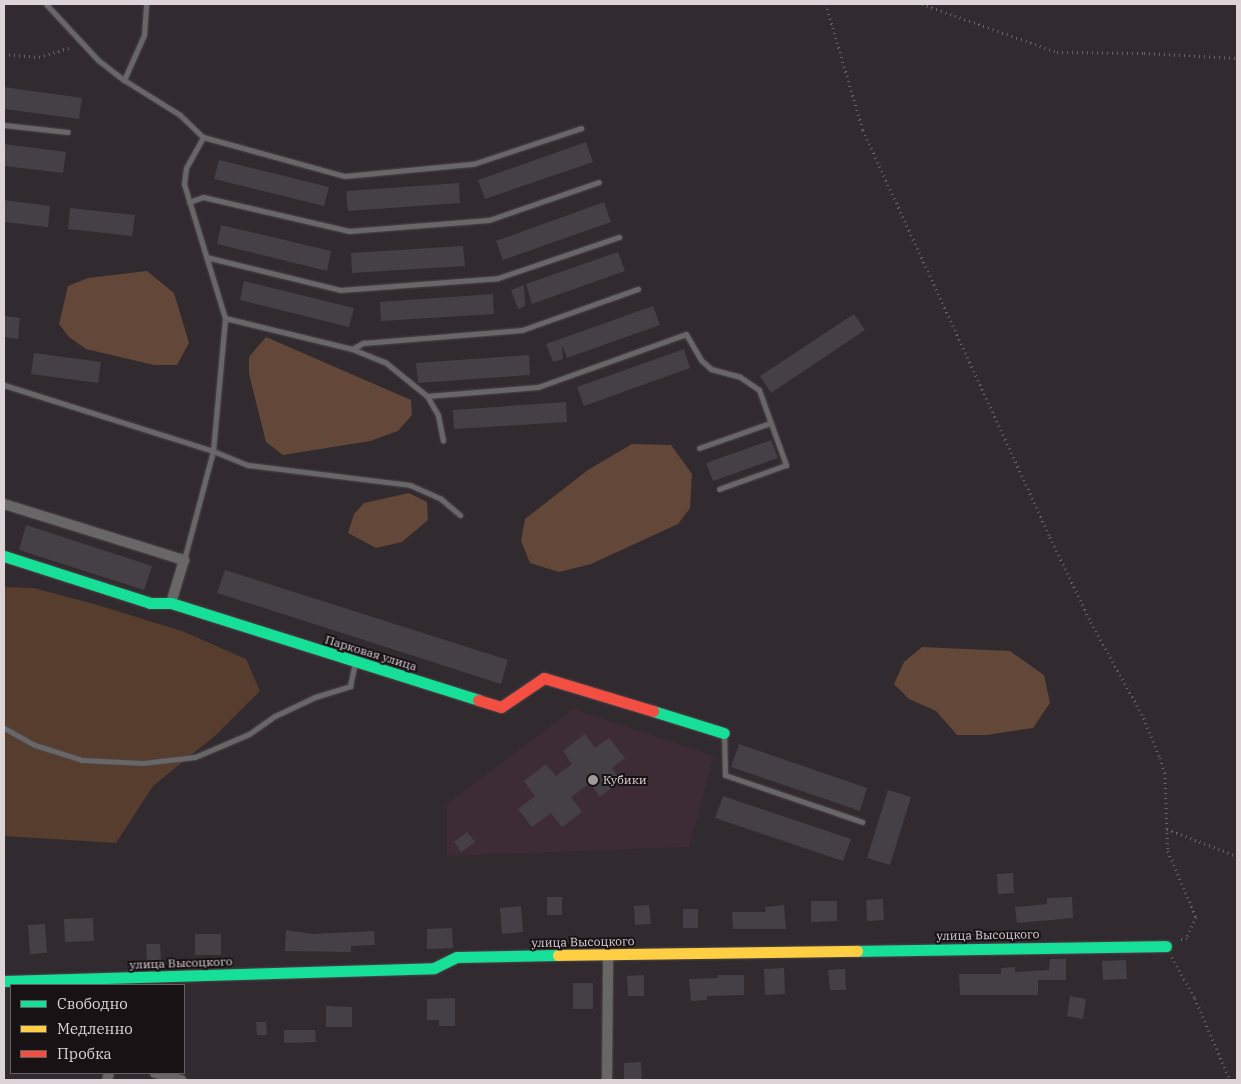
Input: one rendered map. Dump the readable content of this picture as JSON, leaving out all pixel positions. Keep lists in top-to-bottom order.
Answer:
{
  "streets": {
    "street": ["Парковая улица", "улица Высоцкого"]
  },
  "places": ["Кубики"],
  "legend": ["Свободно", "Медленно", "Пробка"]
}
